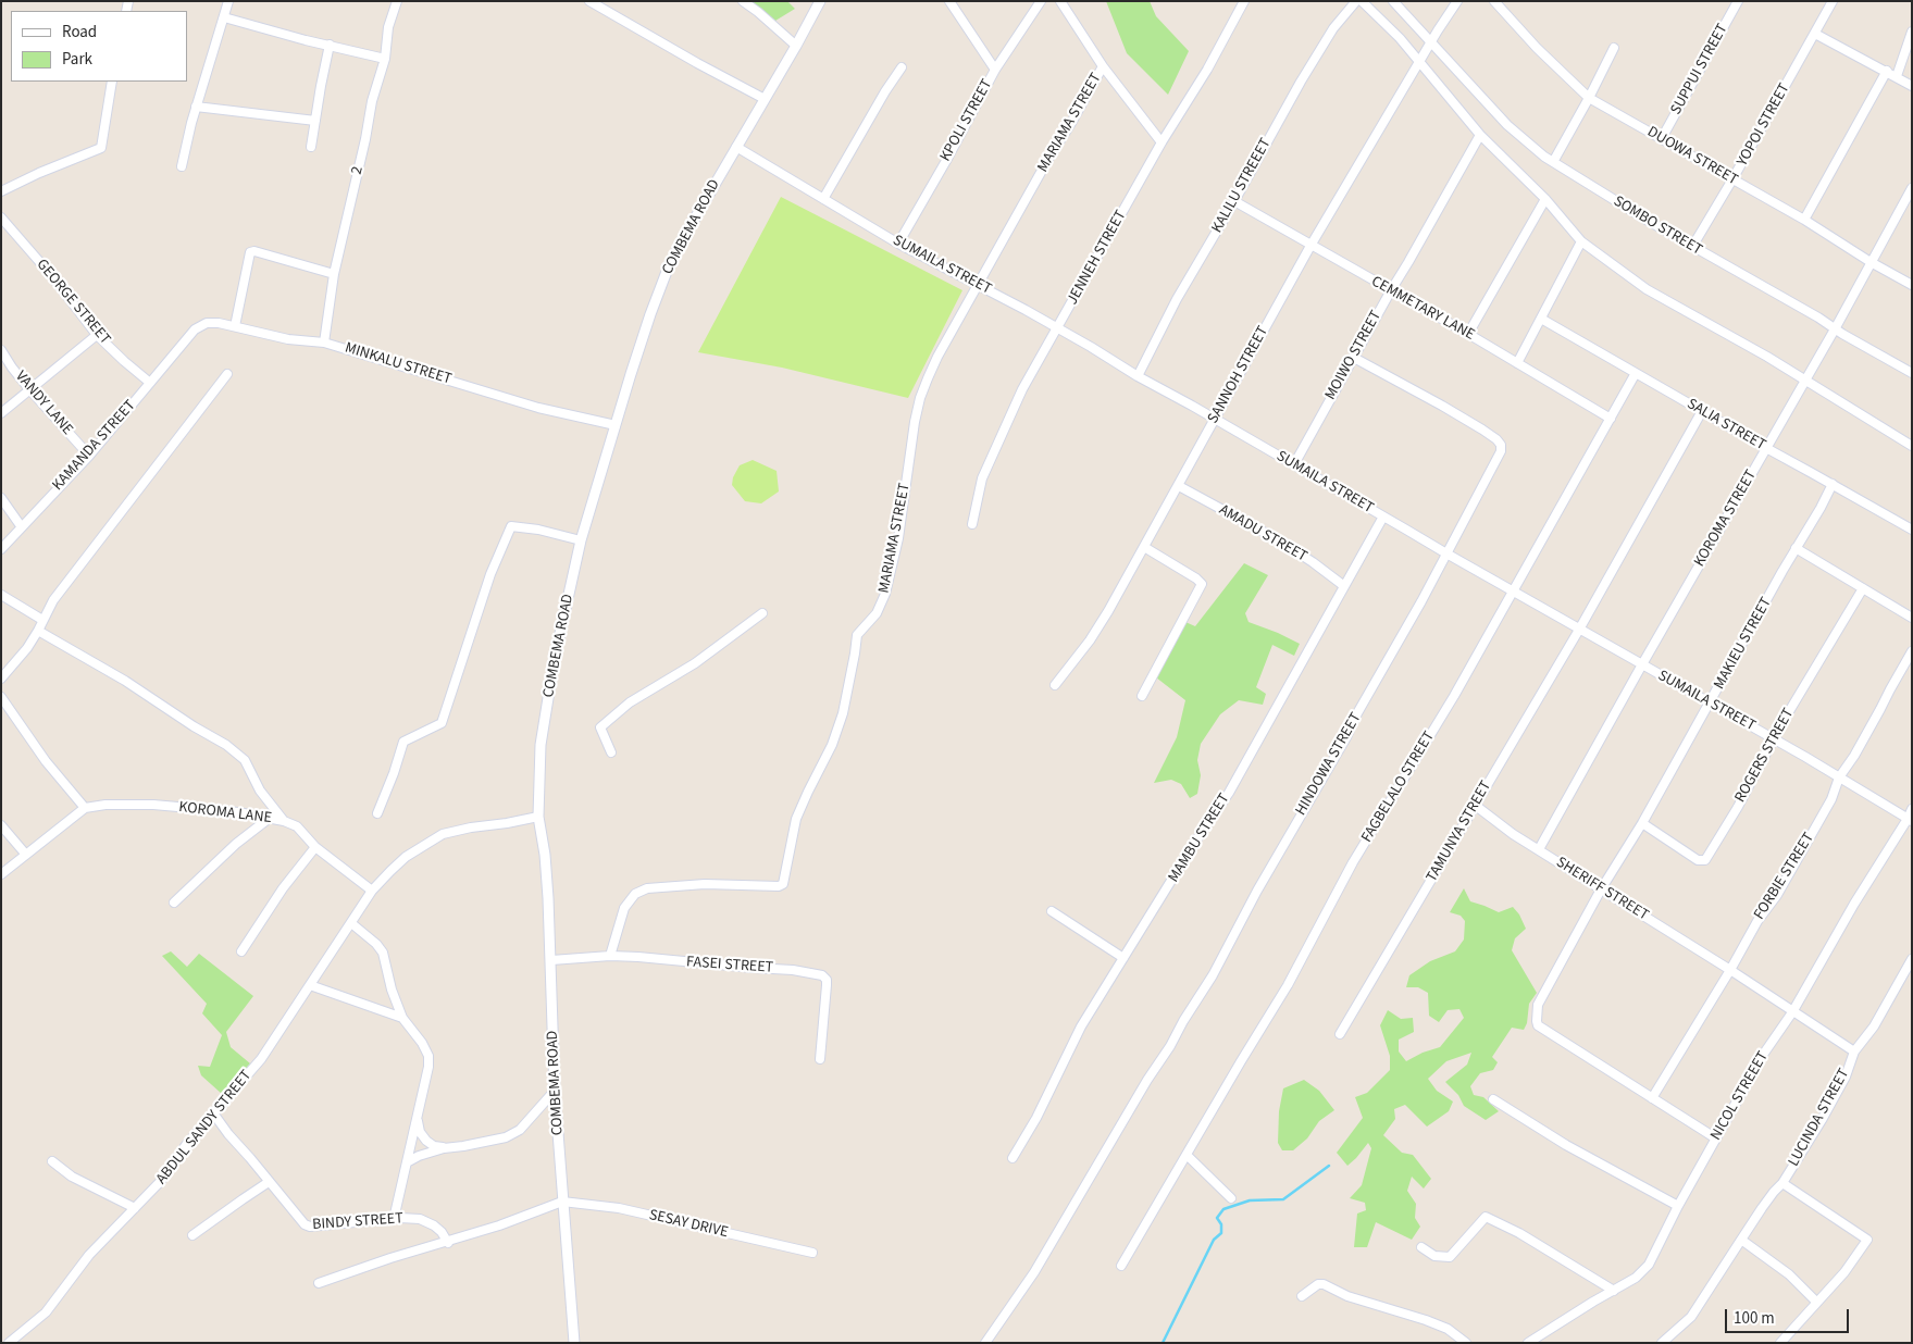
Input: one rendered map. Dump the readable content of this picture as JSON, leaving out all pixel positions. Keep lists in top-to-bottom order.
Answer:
{
  "streets": {
    "street": [
      "SUPPUI STREET",
      "KPOLI STREET",
      "MARIAMA STREET",
      "YOPOI STREET",
      "DUOWA STREET",
      "2",
      "KALILU STREEET",
      "SOMBO STREET",
      "COMBEMA ROAD",
      "JENNEH STREET",
      "SUMAILA STREET",
      "GEORGE STREET",
      "CEMMETARY LANE",
      "MOIWO STREET",
      "MINKALU STREET",
      "SANNOH STREET",
      "VANDY LANE",
      "SALIA STREET",
      "KAMANDA STREET",
      "KOROMA STREET",
      "AMADU STREET",
      "MAKIEU STREET",
      "ROGERS STREET",
      "HINDOWA STREET",
      "FAGBELALO STREET",
      "KOROMA LANE",
      "TAMUNYA STREET",
      "MAMBU STREET",
      "FORBIE STREET",
      "SHERIFF STREET",
      "FASEI STREET",
      "NICOL STREEET",
      "LUCINDA STREET",
      "ABDUL SANDY STREET",
      "BINDY STREET",
      "SESAY DRIVE"
    ]
  },
  "crossings": [
    ["SUPPUI STREET", "DUOWA STREET"],
    ["KPOLI STREET", "SUMAILA STREET"],
    ["MARIAMA STREET", "SUMAILA STREET"],
    ["MARIAMA STREET", "FASEI STREET"],
    ["YOPOI STREET", "DUOWA STREET"],
    ["YOPOI STREET", "SOMBO STREET"],
    ["DUOWA STREET", "KOROMA STREET"],
    ["2", "MINKALU STREET"],
    ["KALILU STREEET", "SUMAILA STREET"],
    ["KALILU STREEET", "CEMMETARY LANE"],
    ["SOMBO STREET", "SANNOH STREET"],
    ["SOMBO STREET", "KOROMA STREET"],
    ["COMBEMA ROAD", "SUMAILA STREET"],
    ["COMBEMA ROAD", "MINKALU STREET"],
    ["COMBEMA ROAD", "FASEI STREET"],
    ["COMBEMA ROAD", "ABDUL SANDY STREET"],
    ["COMBEMA ROAD", "SESAY DRIVE"],
    ["JENNEH STREET", "SUMAILA STREET"],
    ["SUMAILA STREET", "MOIWO STREET"],
    ["SUMAILA STREET", "SANNOH STREET"],
    ["SUMAILA STREET", "KOROMA STREET"],
    ["SUMAILA STREET", "MAKIEU STREET"],
    ["SUMAILA STREET", "ROGERS STREET"],
    ["SUMAILA STREET", "HINDOWA STREET"],
    ["SUMAILA STREET", "FAGBELALO STREET"],
    ["SUMAILA STREET", "TAMUNYA STREET"],
    ["SUMAILA STREET", "MAMBU STREET"],
    ["SUMAILA STREET", "FORBIE STREET"],
    ["SUMAILA STREET", "NICOL STREEET"],
    ["GEORGE STREET", "KAMANDA STREET"],
    ["CEMMETARY LANE", "MOIWO STREET"],
    ["CEMMETARY LANE", "SANNOH STREET"],
    ["CEMMETARY LANE", "FAGBELALO STREET"],
    ["MOIWO STREET", "HINDOWA STREET"],
    ["MINKALU STREET", "KAMANDA STREET"],
    ["SANNOH STREET", "AMADU STREET"],
    ["VANDY LANE", "KAMANDA STREET"],
    ["SALIA STREET", "KOROMA STREET"],
    ["SALIA STREET", "MAKIEU STREET"],
    ["SALIA STREET", "FAGBELALO STREET"],
    ["SALIA STREET", "TAMUNYA STREET"],
    ["KOROMA STREET", "SHERIFF STREET"],
    ["AMADU STREET", "MAMBU STREET"],
    ["MAKIEU STREET", "ROGERS STREET"],
    ["MAKIEU STREET", "FORBIE STREET"],
    ["MAKIEU STREET", "SHERIFF STREET"],
    ["KOROMA LANE", "ABDUL SANDY STREET"],
    ["TAMUNYA STREET", "SHERIFF STREET"],
    ["FORBIE STREET", "SHERIFF STREET"],
    ["SHERIFF STREET", "NICOL STREEET"],
    ["SHERIFF STREET", "LUCINDA STREET"],
    ["ABDUL SANDY STREET", "BINDY STREET"]
  ],
  "legend": ["Road", "Park"],
  "scale_bar": "100 m"
}
